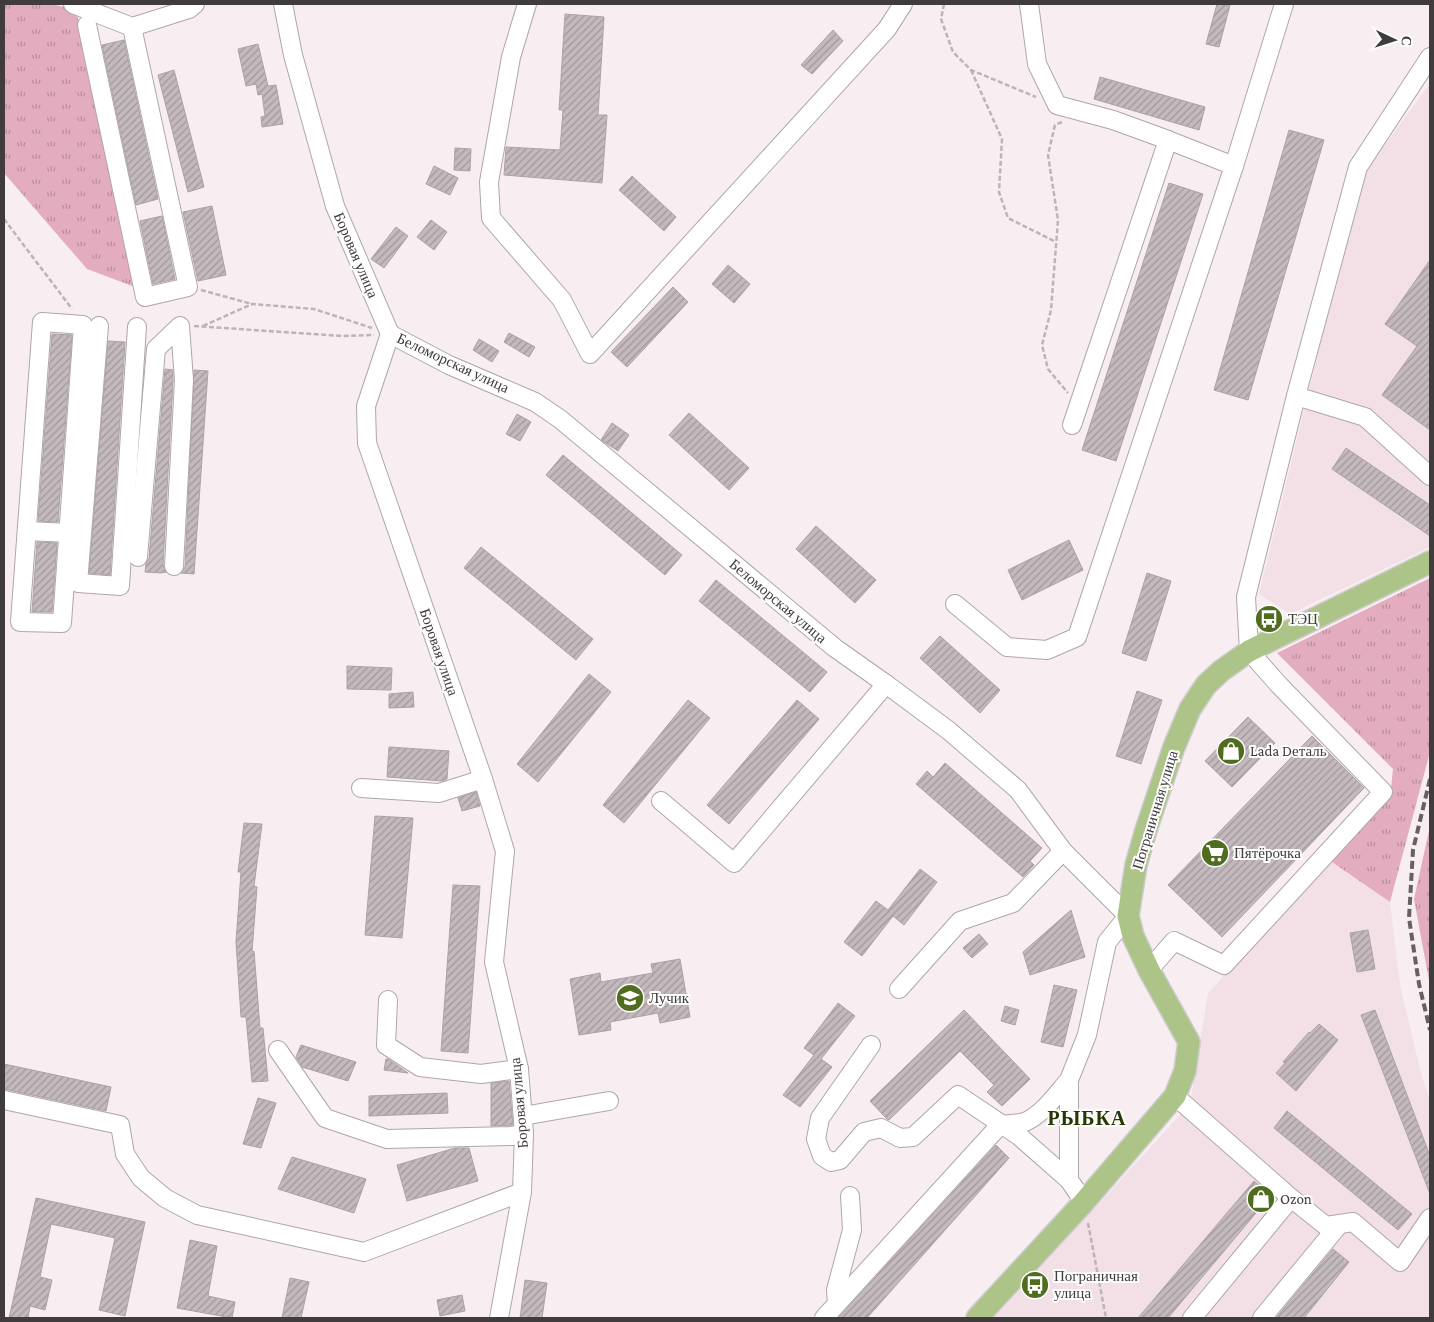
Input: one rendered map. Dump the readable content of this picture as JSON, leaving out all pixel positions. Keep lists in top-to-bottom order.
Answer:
{
  "streets": {
    "main road": ["Пограничная улица"],
    "street": ["Боровая улица", "Беломорская улица"]
  },
  "crossings": [
    ["Боровая улица", "Беломорская улица"],
    ["Беломорская улица", "Пограничная улица"]
  ],
  "districts": ["РЫБКА"],
  "places": {
    "bus stop": ["ТЭЦ", "Пограничная улица"],
    "shop": ["Lada Dеталь", "Ozon"],
    "supermarket": ["Пятёрочка"],
    "school or university": ["Лучик"]
  },
  "north": "right"
}
